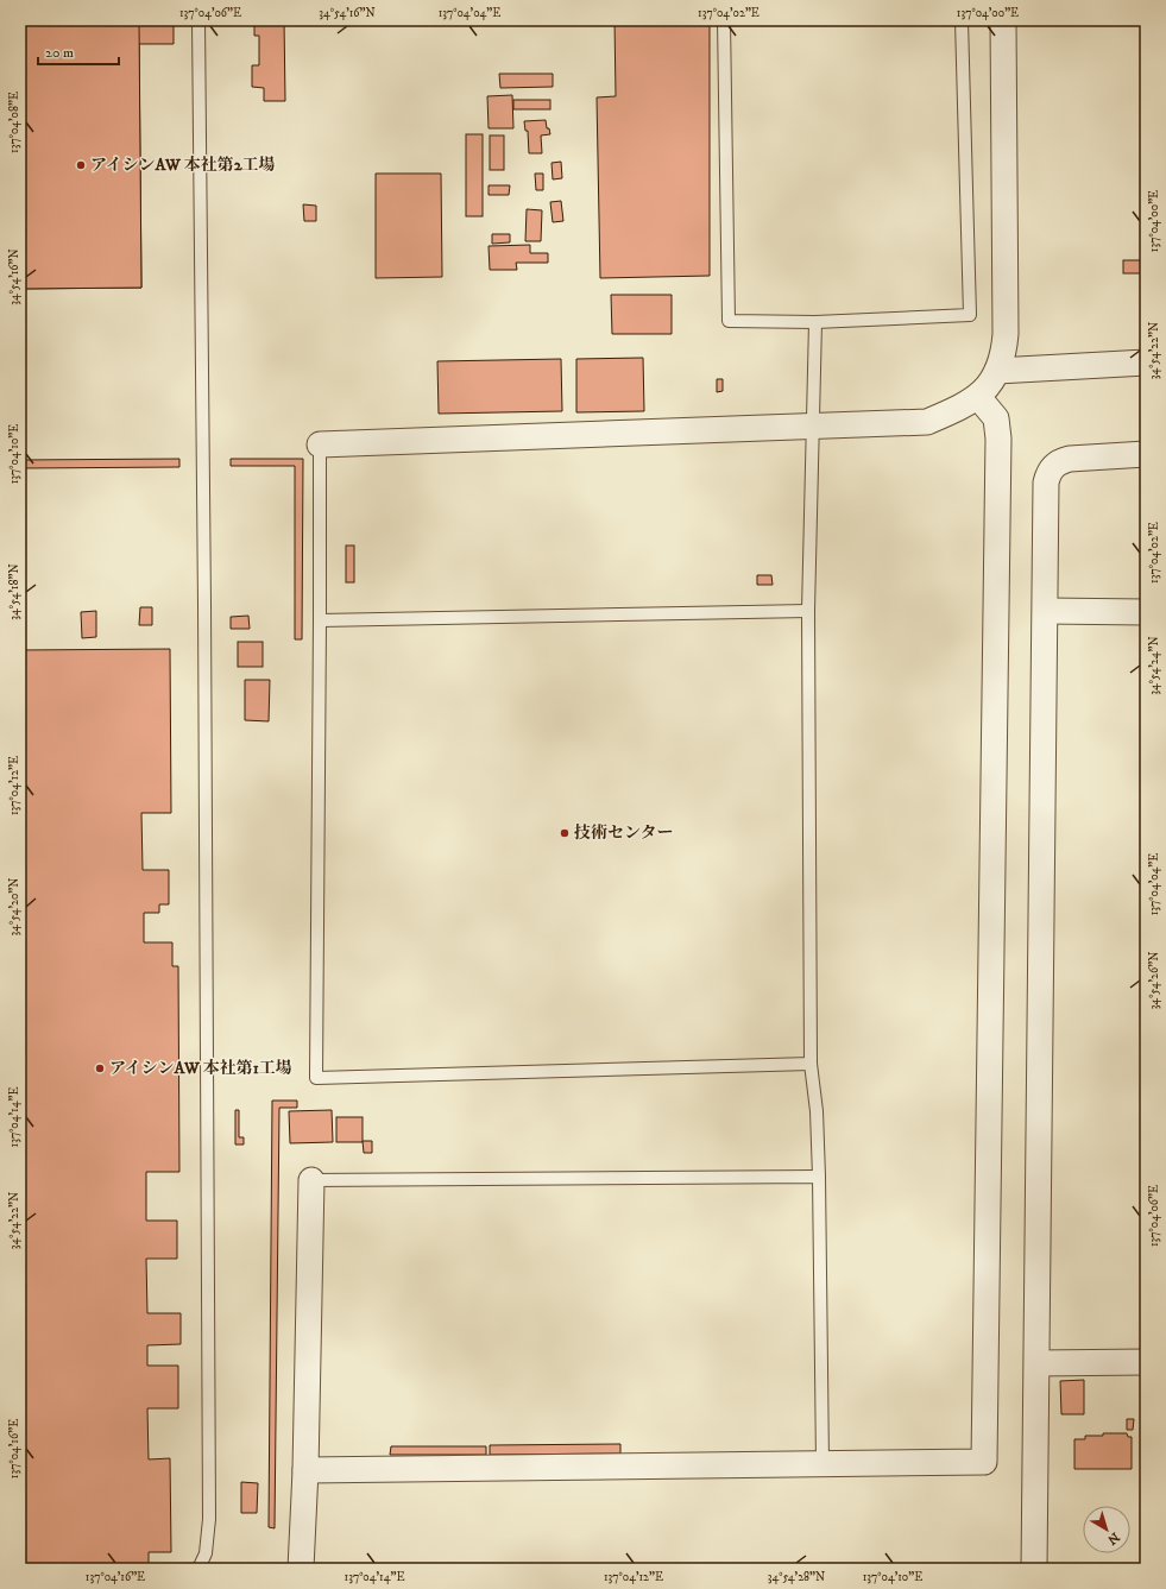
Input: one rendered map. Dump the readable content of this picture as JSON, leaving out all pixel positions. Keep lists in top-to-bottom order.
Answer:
{
  "places": ["アイシンAW 本社第2工場", "技術センター", "アイシンAW 本社第1工場"],
  "scale_bar": "20 m",
  "north": "bottom right",
  "coordinates": [
    "137°04'06\"E",
    "34°54'16\"N",
    "137°04'04\"E",
    "137°04'02\"E",
    "137°04'00\"E",
    "137°04'08\"E",
    "34°54'22\"N",
    "137°04'10\"E",
    "34°54'18\"N",
    "34°54'24\"N",
    "137°04'12\"E",
    "34°54'20\"N",
    "34°54'26\"N",
    "137°04'14\"E",
    "137°04'16\"E",
    "34°54'28\"N"
  ]
}
